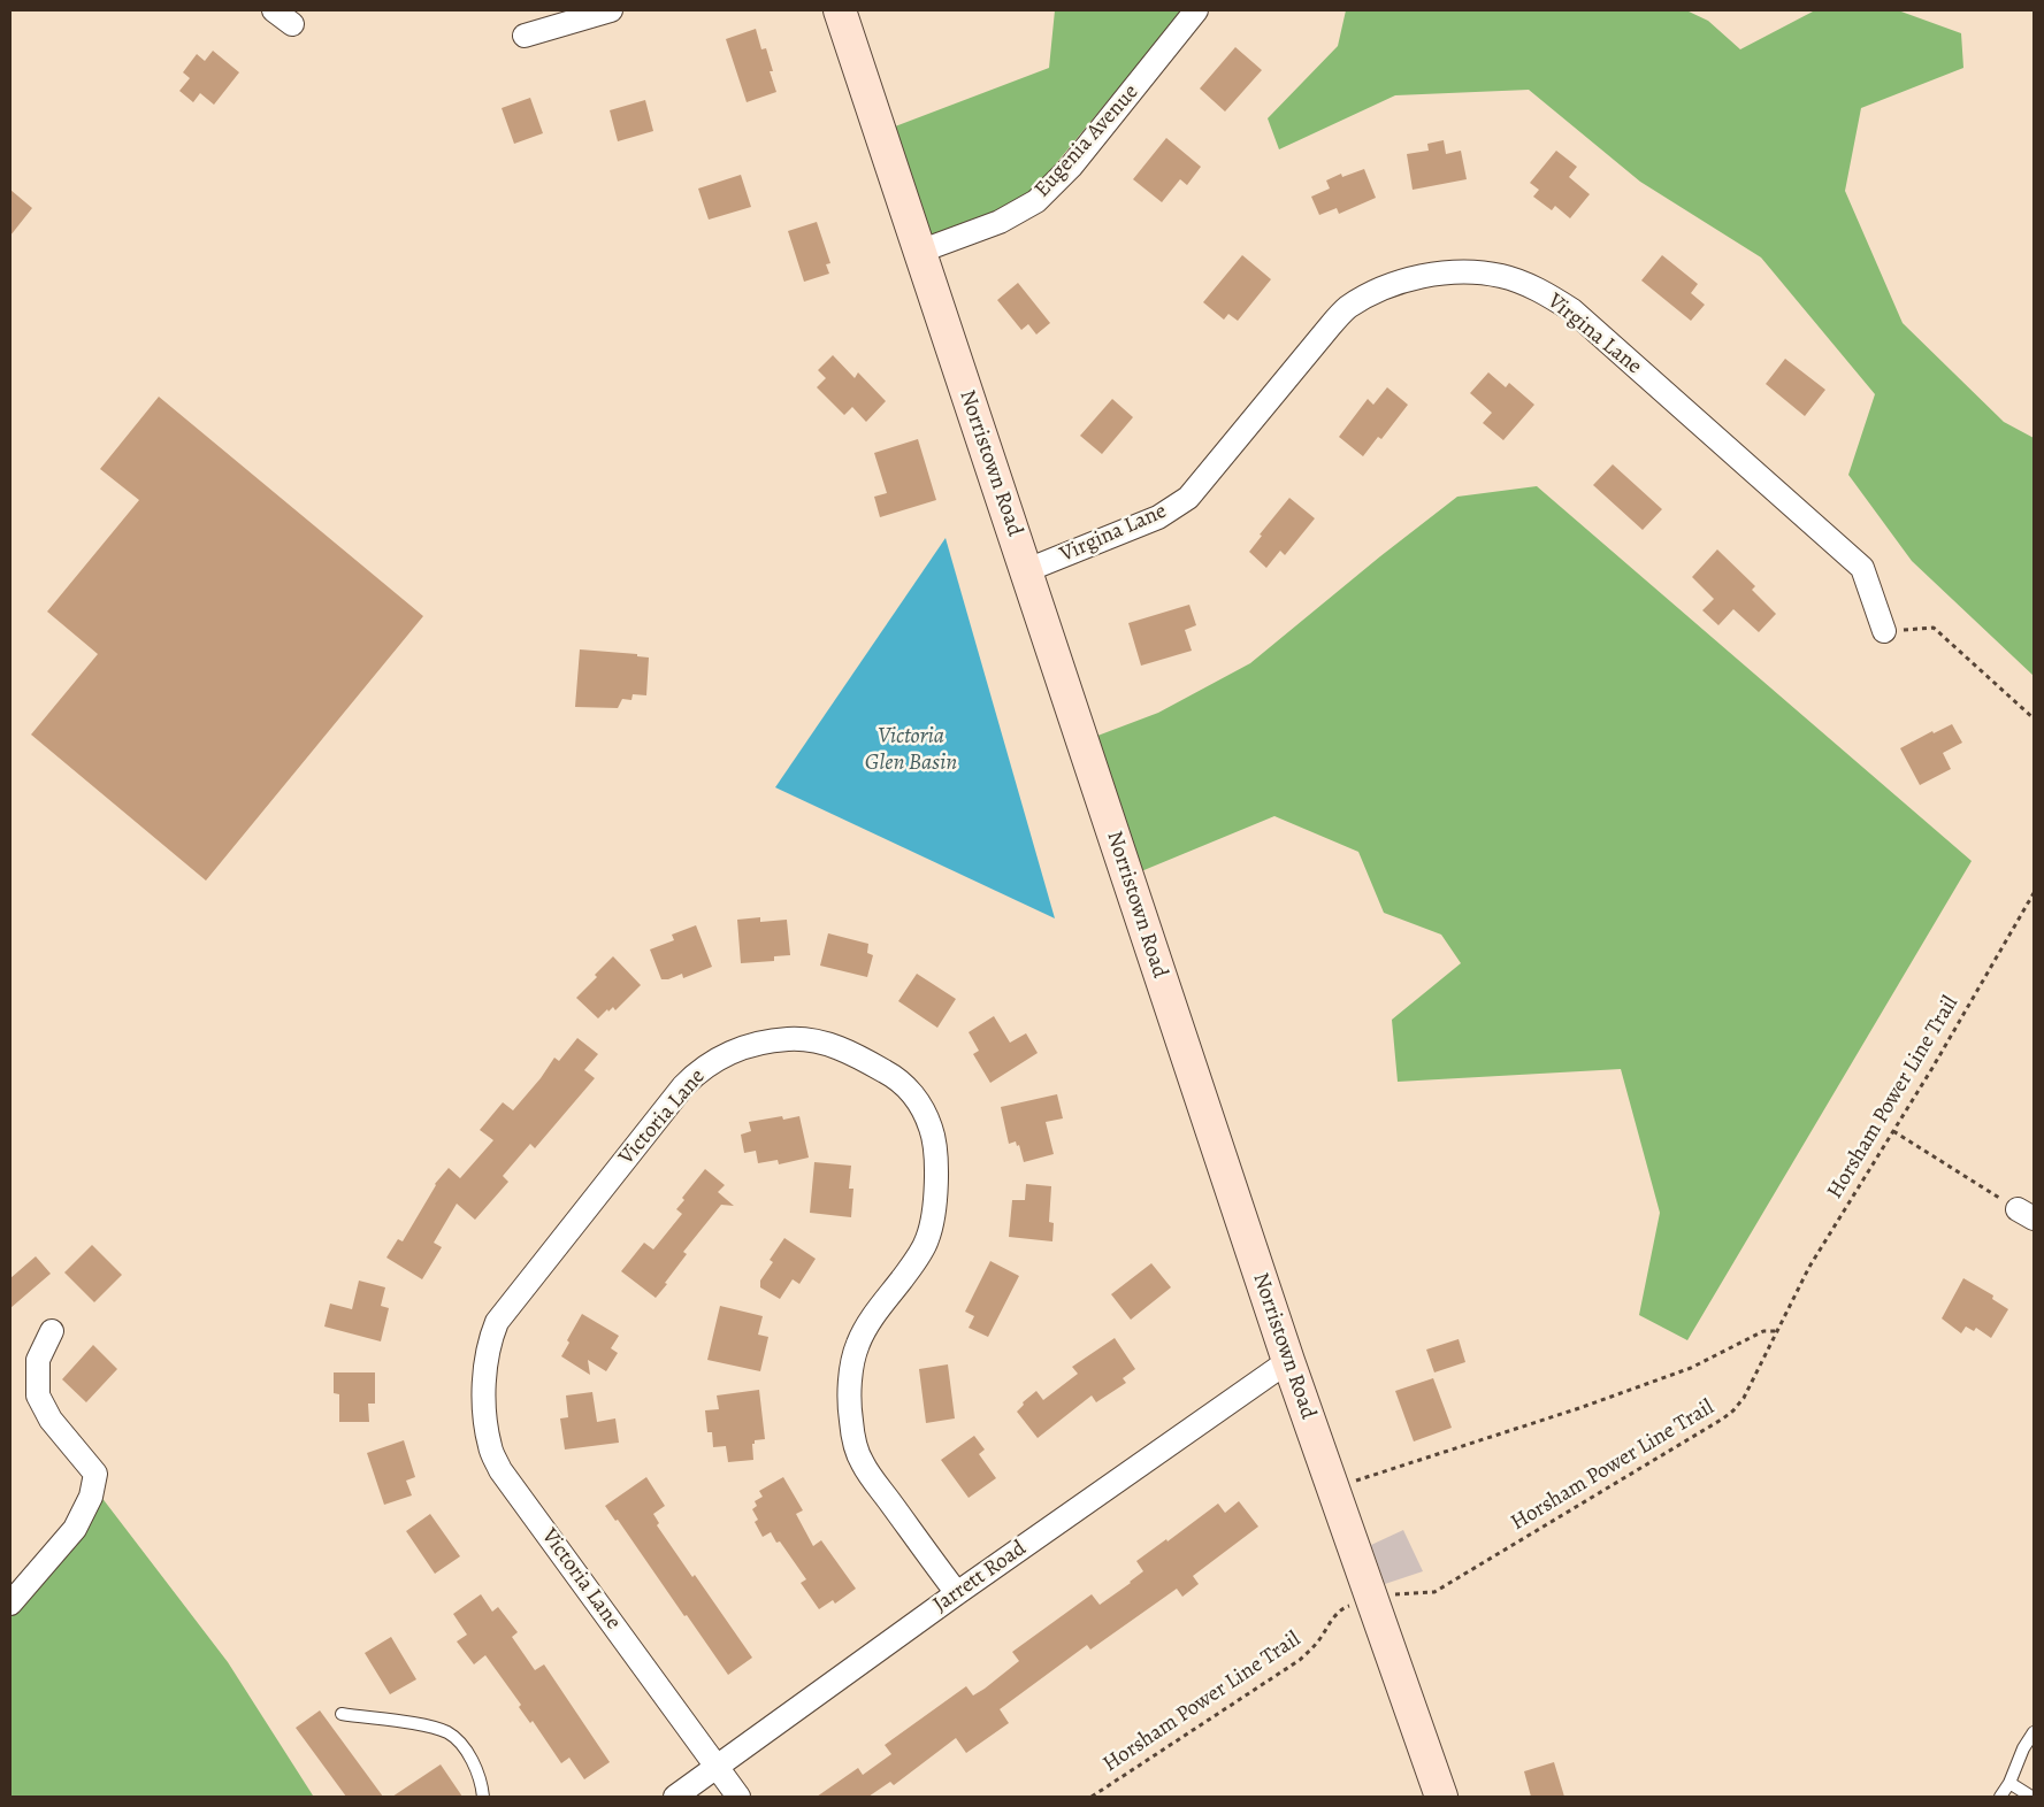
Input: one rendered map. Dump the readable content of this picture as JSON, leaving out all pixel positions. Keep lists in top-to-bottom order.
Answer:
{
  "streets": {
    "main road": ["Norristown Road"],
    "street": [
      "Eugenia Avenue",
      "Virgina Lane",
      "Victoria Lane",
      "Jarrett Road"
    ],
    "path": ["Horsham Power Line Trail"]
  },
  "crossings": [
    ["Eugenia Avenue", "Norristown Road"],
    ["Virgina Lane", "Norristown Road"],
    ["Norristown Road", "Horsham Power Line Trail"],
    ["Norristown Road", "Jarrett Road"],
    ["Victoria Lane", "Jarrett Road"]
  ],
  "water": ["Victoria Glen Basin"]
}
